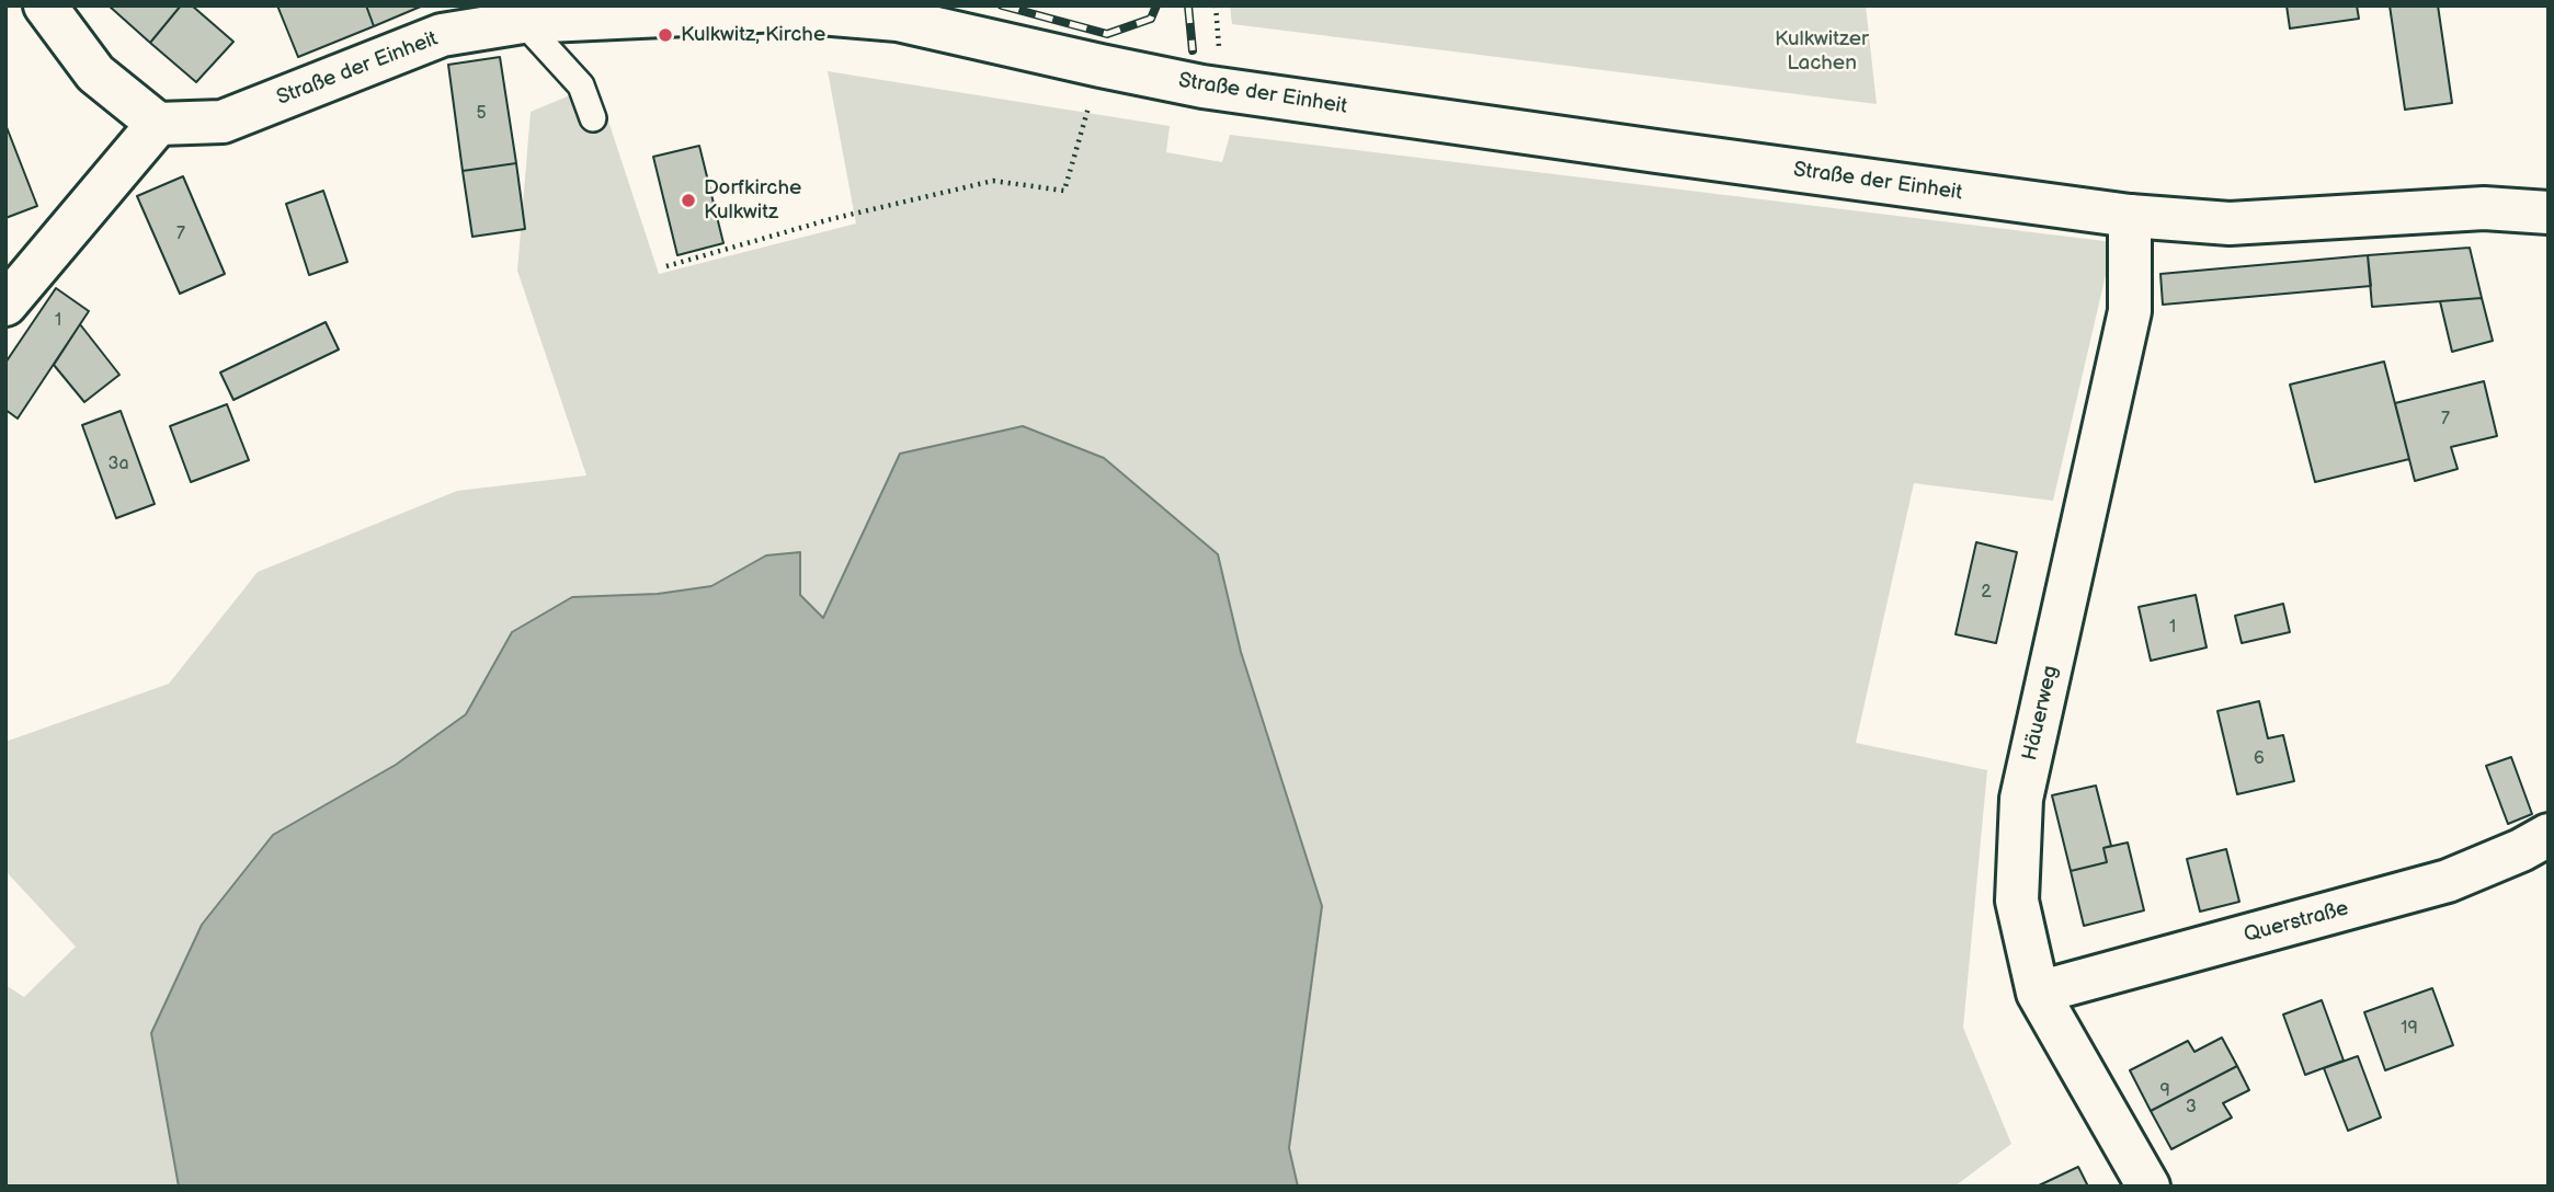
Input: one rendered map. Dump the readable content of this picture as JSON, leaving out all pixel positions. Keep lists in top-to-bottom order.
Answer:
{
  "streets": {
    "street": ["Straße der Einheit", "Häuerweg", "Querstraße"]
  },
  "crossings": [
    ["Straße der Einheit", "Häuerweg"],
    ["Häuerweg", "Querstraße"]
  ],
  "parks": ["Kulkwitzer Lachen"],
  "places": ["Kulkwitz, Kirche", "Dorfkirche Kulkwitz"],
  "house_numbers": [
    "5",
    "7",
    "1",
    "7",
    "3a",
    "2",
    "1",
    "6",
    "19",
    "9",
    "3"
  ]
}
